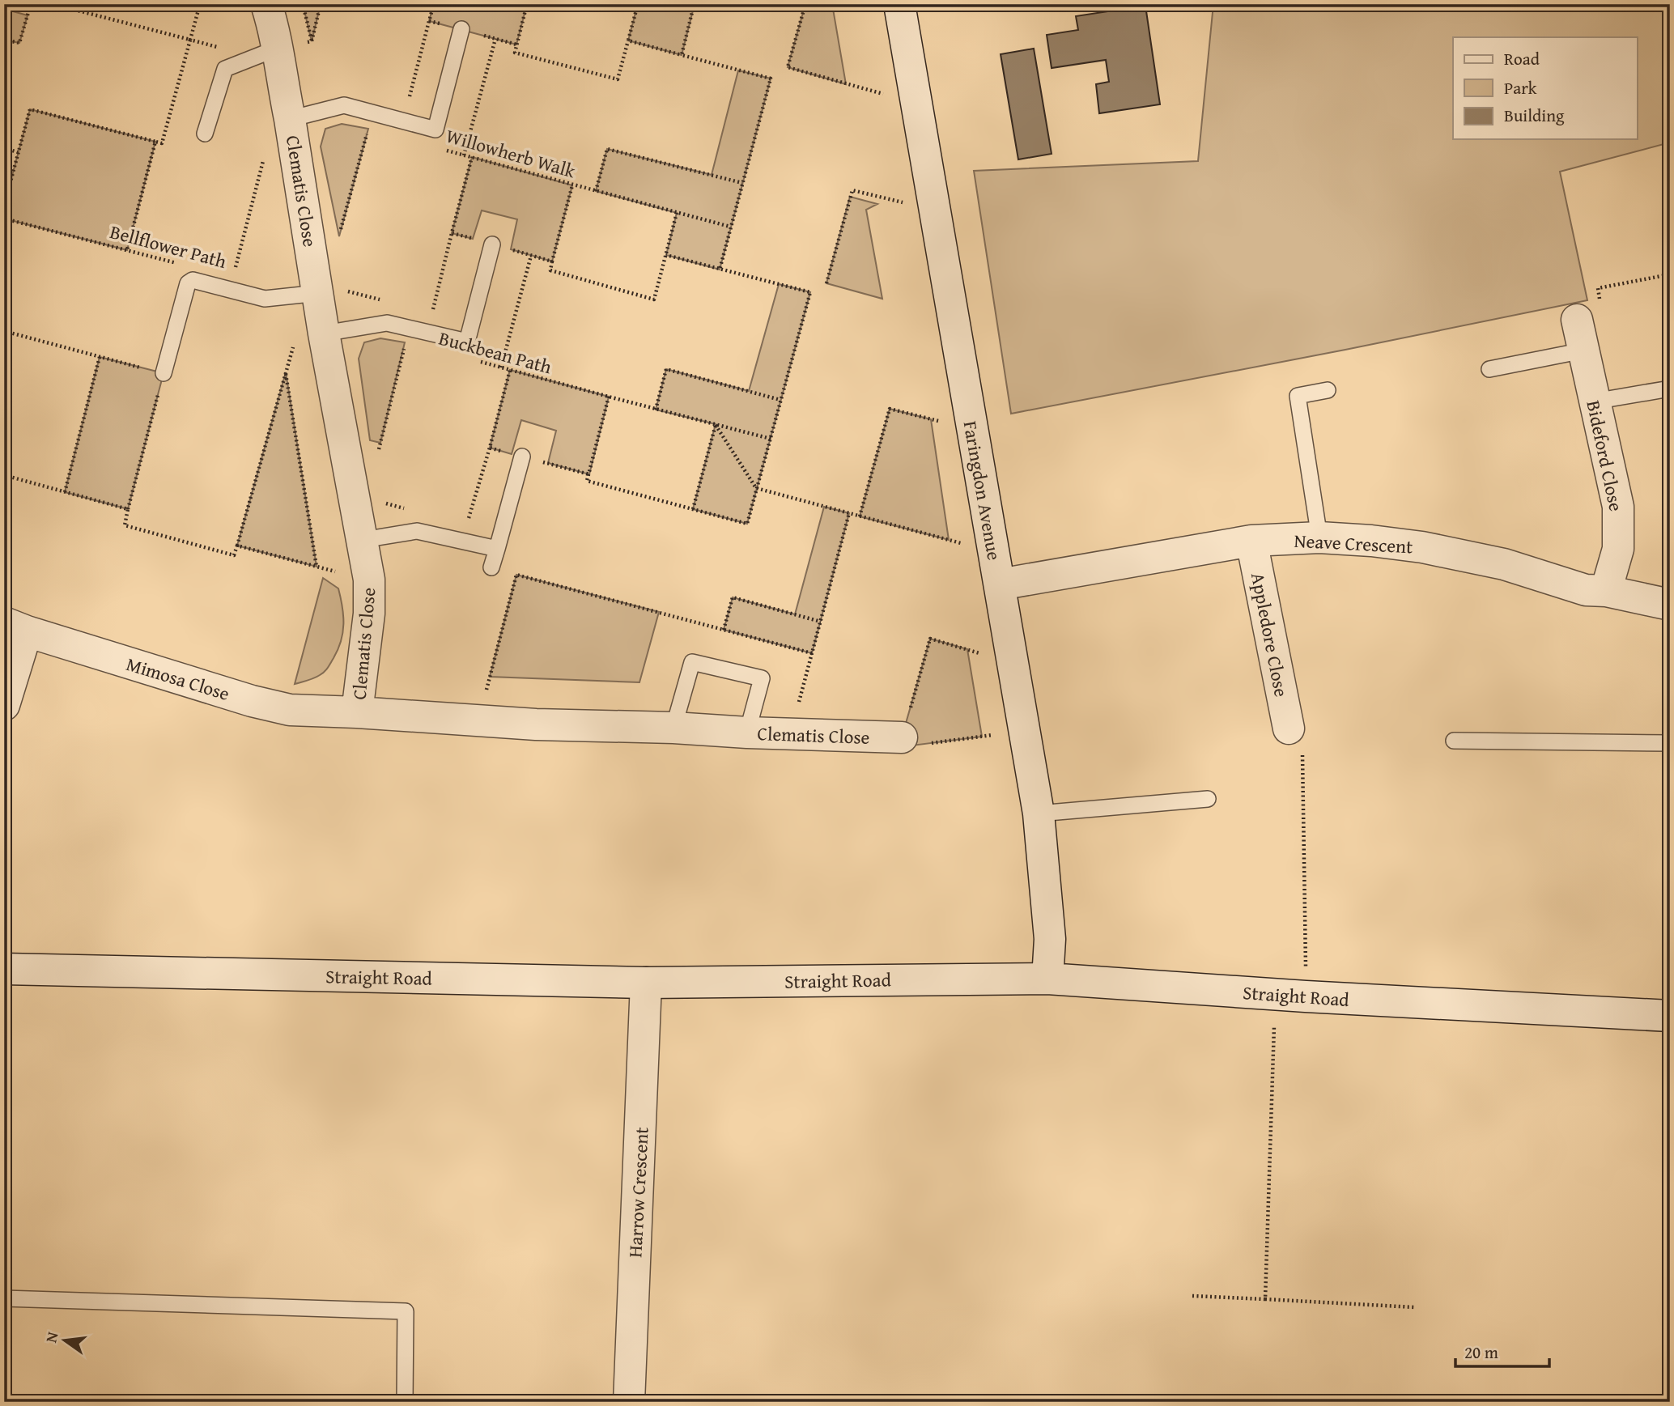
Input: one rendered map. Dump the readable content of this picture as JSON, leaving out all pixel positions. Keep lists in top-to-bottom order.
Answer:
{
  "streets": {
    "street": [
      "Clematis Close",
      "Bideford Close",
      "Faringdon Avenue",
      "Neave Crescent",
      "Appledore Close",
      "Mimosa Close",
      "Straight Road",
      "Harrow Crescent"
    ],
    "path": ["Willowherb Walk", "Bellflower Path", "Buckbean Path"]
  },
  "crossings": [
    ["Clematis Close", "Mimosa Close"],
    ["Bideford Close", "Neave Crescent"],
    ["Faringdon Avenue", "Neave Crescent"],
    ["Faringdon Avenue", "Straight Road"],
    ["Neave Crescent", "Appledore Close"],
    ["Straight Road", "Harrow Crescent"]
  ],
  "legend": ["Road", "Park", "Building"],
  "scale_bar": "20 m",
  "north": "left"
}
